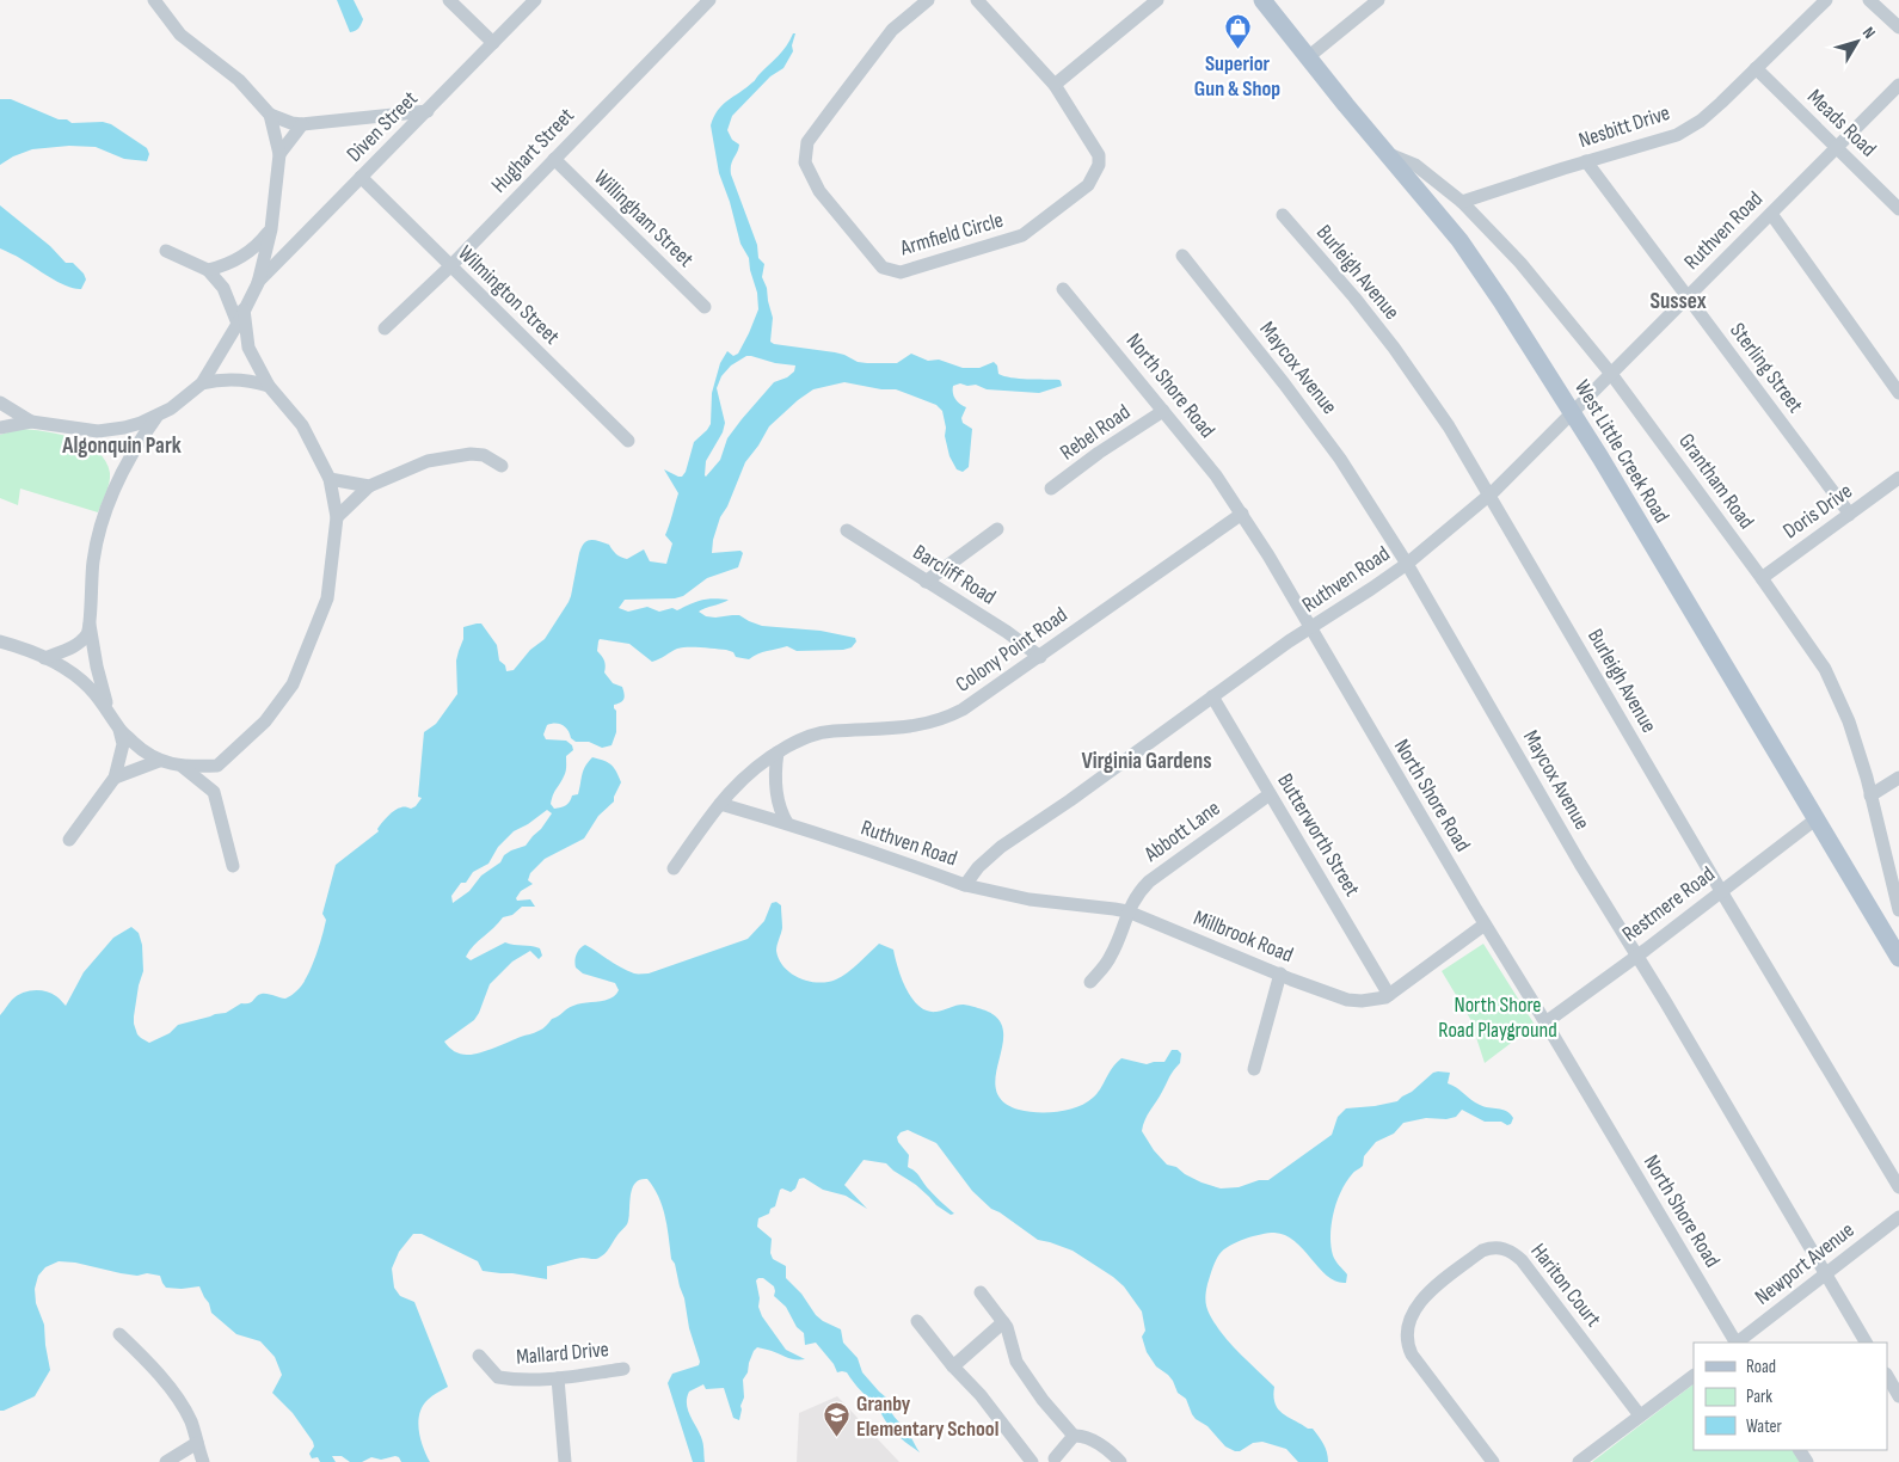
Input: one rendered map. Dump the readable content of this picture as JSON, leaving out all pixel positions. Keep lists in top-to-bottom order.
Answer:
{
  "streets": {
    "main road": ["West Little Creek Road"],
    "street": [
      "Meads Road",
      "Diven Street",
      "Nesbitt Drive",
      "Hughart Street",
      "Willingham Street",
      "Ruthven Road",
      "Armfield Circle",
      "Burleigh Avenue",
      "Wilmington Street",
      "Maycox Avenue",
      "Sterling Street",
      "North Shore Road",
      "Rebel Road",
      "Grantham Road",
      "Doris Drive",
      "Barcliff Road",
      "Colony Point Road",
      "Abbott Lane",
      "Butterworth Street",
      "Restmere Road",
      "Millbrook Road",
      "Newport Avenue",
      "Hariton Court",
      "Mallard Drive"
    ]
  },
  "crossings": [
    ["Meads Road", "Nesbitt Drive"],
    ["Meads Road", "Ruthven Road"],
    ["Diven Street", "Wilmington Street"],
    ["Nesbitt Drive", "Sterling Street"],
    ["Nesbitt Drive", "Grantham Road"],
    ["Hughart Street", "Willingham Street"],
    ["Hughart Street", "Wilmington Street"],
    ["Ruthven Road", "Burleigh Avenue"],
    ["Ruthven Road", "Maycox Avenue"],
    ["Ruthven Road", "Sterling Street"],
    ["Ruthven Road", "North Shore Road"],
    ["Ruthven Road", "West Little Creek Road"],
    ["Ruthven Road", "Grantham Road"],
    ["Ruthven Road", "Colony Point Road"],
    ["Ruthven Road", "Butterworth Street"],
    ["Ruthven Road", "Millbrook Road"],
    ["Burleigh Avenue", "Restmere Road"],
    ["Maycox Avenue", "Restmere Road"],
    ["Maycox Avenue", "Newport Avenue"],
    ["Sterling Street", "Doris Drive"],
    ["North Shore Road", "Rebel Road"],
    ["North Shore Road", "Colony Point Road"],
    ["North Shore Road", "Restmere Road"],
    ["North Shore Road", "Millbrook Road"],
    ["West Little Creek Road", "Grantham Road"],
    ["West Little Creek Road", "Restmere Road"],
    ["Grantham Road", "Doris Drive"],
    ["Barcliff Road", "Colony Point Road"],
    ["Abbott Lane", "Butterworth Street"],
    ["Abbott Lane", "Millbrook Road"],
    ["Butterworth Street", "Millbrook Road"]
  ],
  "districts": ["Sussex", "Algonquin Park", "Virginia Gardens"],
  "parks": ["North Shore Road Playground"],
  "places": {
    "shop": ["Superior Gun & Shop"],
    "school or university": ["Granby Elementary School"]
  },
  "legend": ["Road", "Park", "Water"],
  "north": "top right"
}
